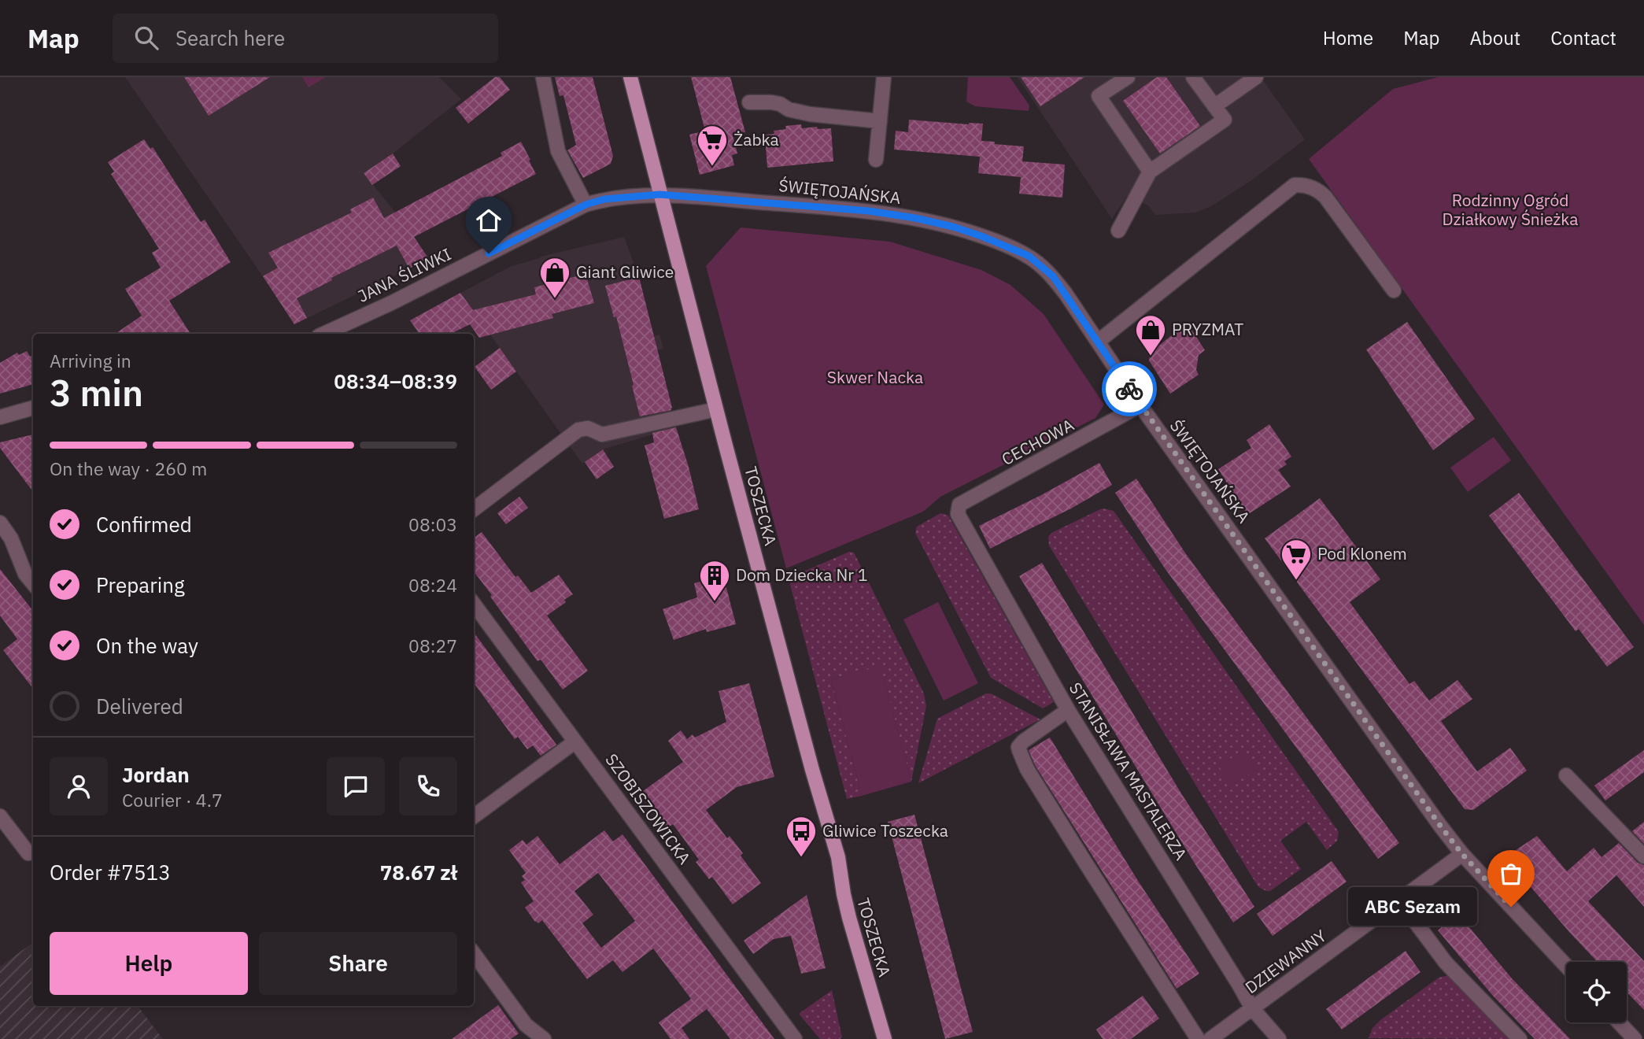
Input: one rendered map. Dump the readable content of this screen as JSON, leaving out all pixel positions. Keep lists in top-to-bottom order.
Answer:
{
  "streets": {
    "main road": ["TOSZECKA"],
    "street": [
      "ŚWIĘTOJAŃSKA",
      "JANA ŚLIWKI",
      "CECHOWA",
      "STANISŁAWA MASTALERZA",
      "SZOBISZOWICKA",
      "DZIEWANNY"
    ]
  },
  "crossings": [
    ["ŚWIĘTOJAŃSKA", "JANA ŚLIWKI"],
    ["ŚWIĘTOJAŃSKA", "CECHOWA"],
    ["ŚWIĘTOJAŃSKA", "TOSZECKA"],
    ["ŚWIĘTOJAŃSKA", "DZIEWANNY"],
    ["JANA ŚLIWKI", "TOSZECKA"],
    ["CECHOWA", "STANISŁAWA MASTALERZA"],
    ["STANISŁAWA MASTALERZA", "DZIEWANNY"]
  ],
  "parks": ["Rodzinny Ogród Działkowy Śnieżka", "Skwer Nacka"],
  "places": {
    "supermarket": ["Żabka", "Pod Klonem"],
    "shop": ["Giant Gliwice", "PRYZMAT"],
    "building": ["Dom Dziecka Nr 1"],
    "bus stop": ["Gliwice Toszecka"],
    "other": ["ABC Sezam"]
  },
  "page": {
    "header": "Map",
    "search": "Search here",
    "nav": [
      "Home",
      "Map",
      "About",
      "Contact"
    ],
    "heading": ["3 min", "Arriving in", "08:34–08:39"],
    "panel": [
      "Jordan",
      "Courier · 4.7",
      "Order #7513",
      "78.67 zł"
    ],
    "bar": "On the way · 260 m",
    "list": [
      ["Confirmed", "08:03"],
      ["Preparing", "08:24"],
      ["On the way", "08:27"],
      "Delivered"
    ],
    "bubble": "ABC Sezam",
    "buttons": ["Help", "Share"]
  }
}
